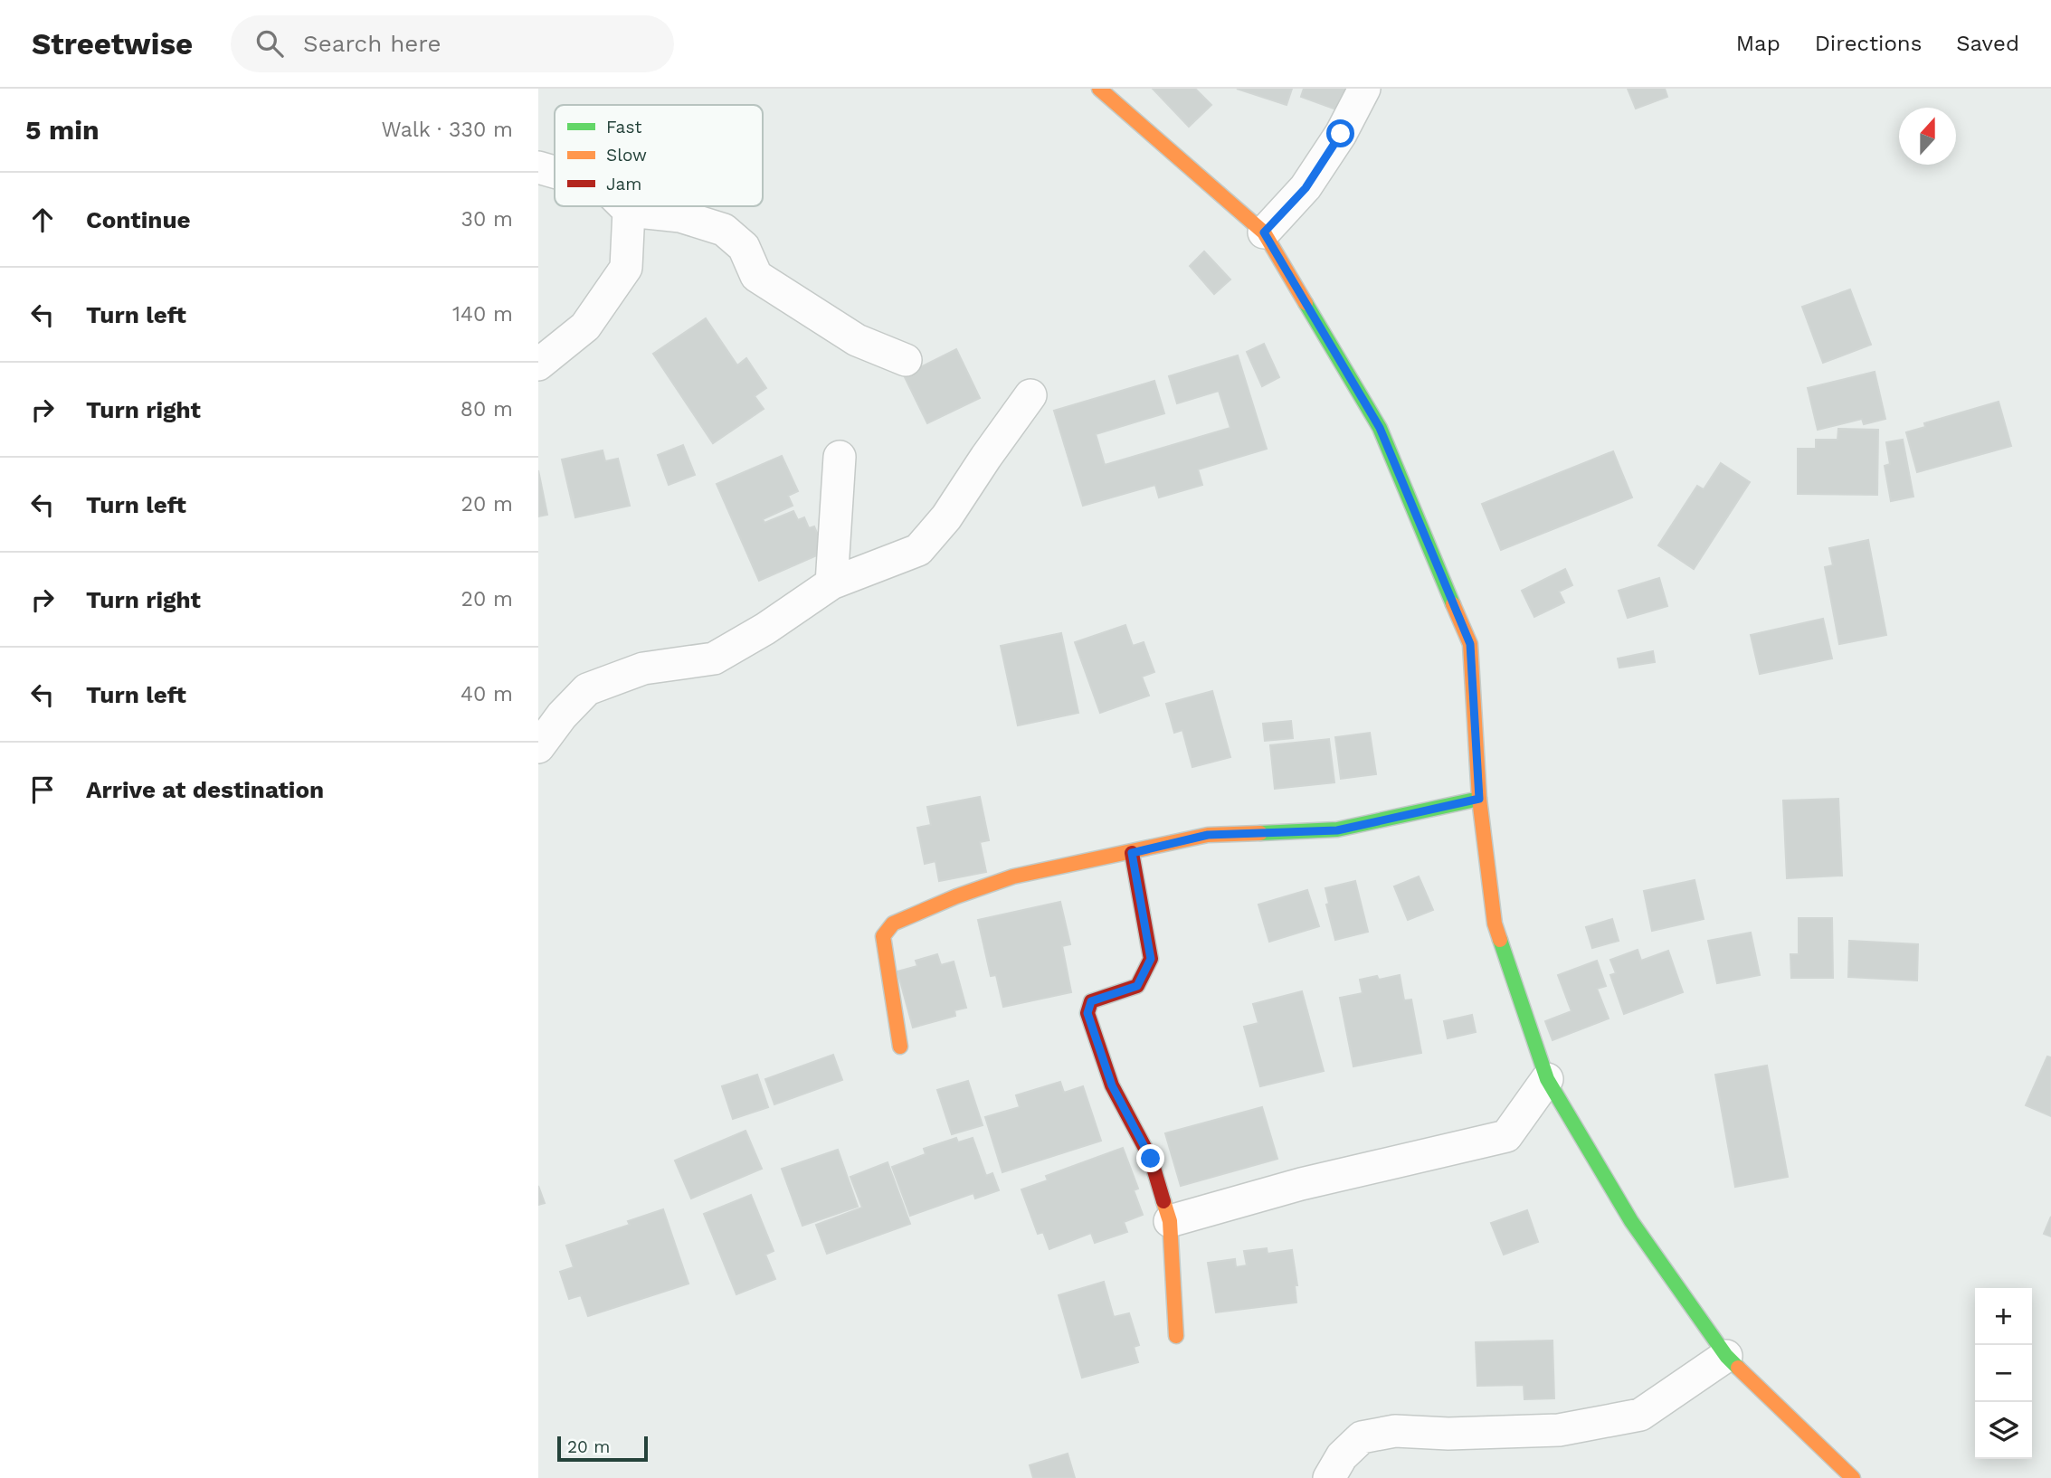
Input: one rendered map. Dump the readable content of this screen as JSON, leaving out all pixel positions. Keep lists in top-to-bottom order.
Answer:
{
  "legend": ["Fast", "Slow", "Jam"],
  "scale_bar": "20 m",
  "north": "top",
  "page": {
    "header": "Streetwise",
    "search": "Search here",
    "nav": ["Map", "Directions", "Saved"],
    "heading": ["5 min", "Walk · 330 m"],
    "list": [
      ["Continue", "30 m"],
      ["Turn left", "140 m"],
      ["Turn right", "80 m"],
      ["Turn left", "20 m"],
      ["Turn right", "20 m"],
      ["Turn left", "40 m"],
      "Arrive at destination"
    ],
    "map_buttons": ["+", "−"],
    "scale": "20 m"
  }
}
